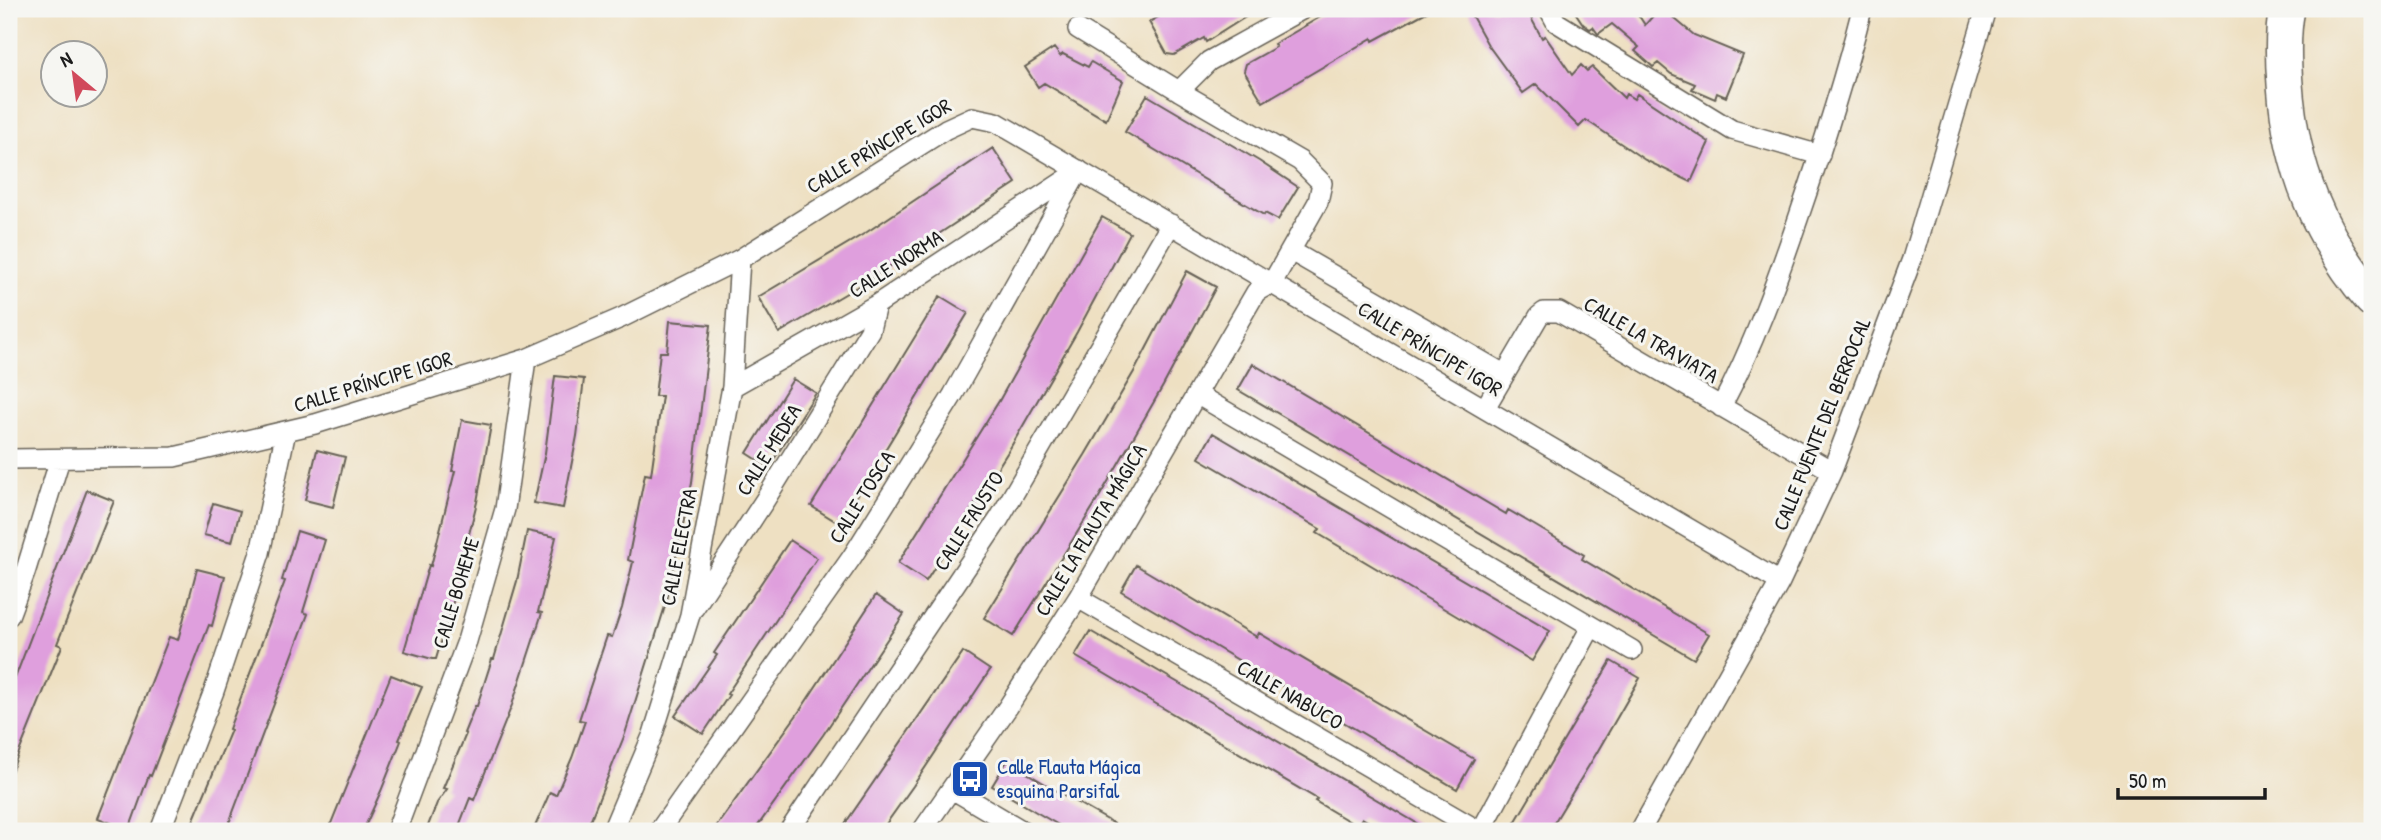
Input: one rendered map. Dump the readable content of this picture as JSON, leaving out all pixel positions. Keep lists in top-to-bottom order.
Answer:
{
  "streets": {
    "street": [
      "CALLE PRÍNCIPE IGOR",
      "CALLE NORMA",
      "CALLE LA TRAVIATA",
      "CALLE FUENTE DEL BERROCAL",
      "CALLE MEDEA",
      "CALLE TOSCA",
      "CALLE FAUSTO",
      "CALLE LA FLAUTA MÁGICA",
      "CALLE ELECTRA",
      "CALLE BOHEME",
      "CALLE NABUCO"
    ]
  },
  "crossings": [
    ["CALLE PRÍNCIPE IGOR", "CALLE NORMA"],
    ["CALLE PRÍNCIPE IGOR", "CALLE LA TRAVIATA"],
    ["CALLE PRÍNCIPE IGOR", "CALLE FUENTE DEL BERROCAL"],
    ["CALLE PRÍNCIPE IGOR", "CALLE TOSCA"],
    ["CALLE PRÍNCIPE IGOR", "CALLE FAUSTO"],
    ["CALLE PRÍNCIPE IGOR", "CALLE LA FLAUTA MÁGICA"],
    ["CALLE PRÍNCIPE IGOR", "CALLE ELECTRA"],
    ["CALLE PRÍNCIPE IGOR", "CALLE BOHEME"],
    ["CALLE NORMA", "CALLE MEDEA"],
    ["CALLE NORMA", "CALLE TOSCA"],
    ["CALLE NORMA", "CALLE ELECTRA"],
    ["CALLE LA TRAVIATA", "CALLE FUENTE DEL BERROCAL"],
    ["CALLE MEDEA", "CALLE ELECTRA"],
    ["CALLE LA FLAUTA MÁGICA", "CALLE NABUCO"]
  ],
  "places": {
    "bus stop": ["Calle Flauta Mágica esquina Parsifal"]
  },
  "scale_bar": "50 m",
  "north": "top left"
}
